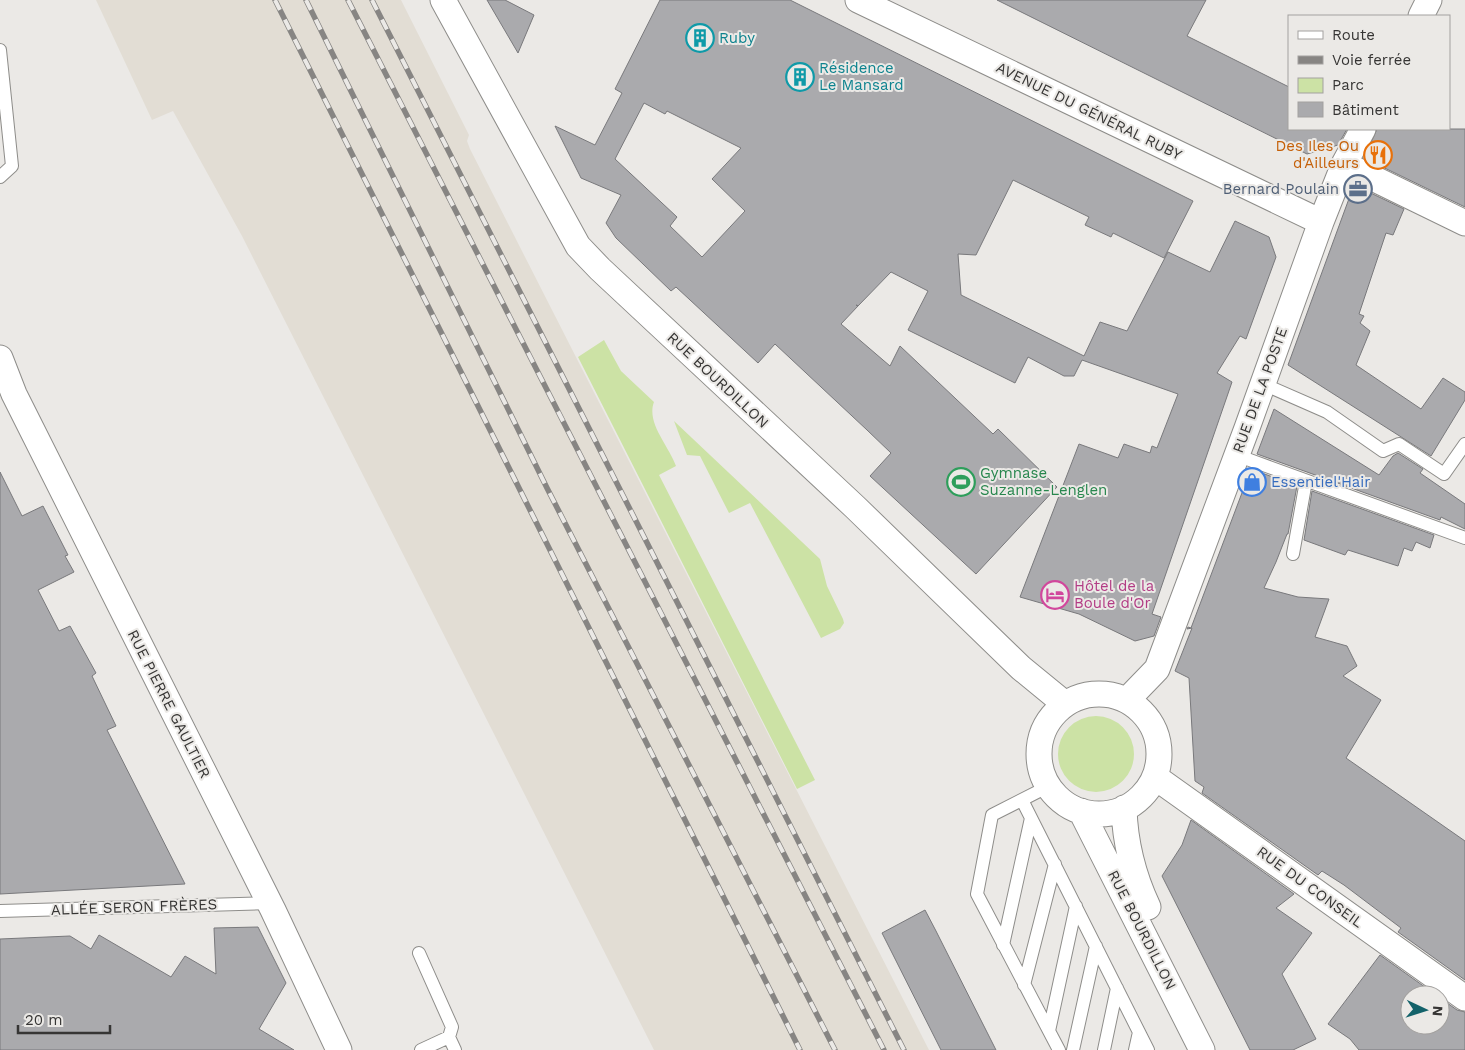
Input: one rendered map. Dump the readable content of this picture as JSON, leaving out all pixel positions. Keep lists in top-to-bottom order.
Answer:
{
  "streets": {
    "street": [
      "AVENUE DU GÉNÉRAL RUBY",
      "RUE BOURDILLON",
      "RUE DE LA POSTE",
      "RUE PIERRE GAULTIER",
      "RUE DU CONSEIL"
    ],
    "lane": ["ALLÉE SERON FRÈRES"]
  },
  "crossings": [
    ["AVENUE DU GÉNÉRAL RUBY", "RUE DE LA POSTE"],
    ["RUE BOURDILLON", "RUE DE LA POSTE"],
    ["RUE BOURDILLON", "RUE DU CONSEIL"],
    ["RUE DE LA POSTE", "RUE DU CONSEIL"],
    ["RUE PIERRE GAULTIER", "ALLÉE SERON FRÈRES"]
  ],
  "places": {
    "building": ["Ruby", "Résidence Le Mansard"],
    "restaurant": ["Des Iles Ou d'Ailleurs"],
    "office": ["Bernard Poulain"],
    "sports": ["Gymnase Suzanne-Lenglen"],
    "shop": ["Essentiel'Hair"],
    "hotel": ["Hôtel de la Boule d'Or"]
  },
  "legend": [
    "Route",
    "Voie ferrée",
    "Parc",
    "Bâtiment"
  ],
  "scale_bar": "20 m",
  "north": "right"
}
